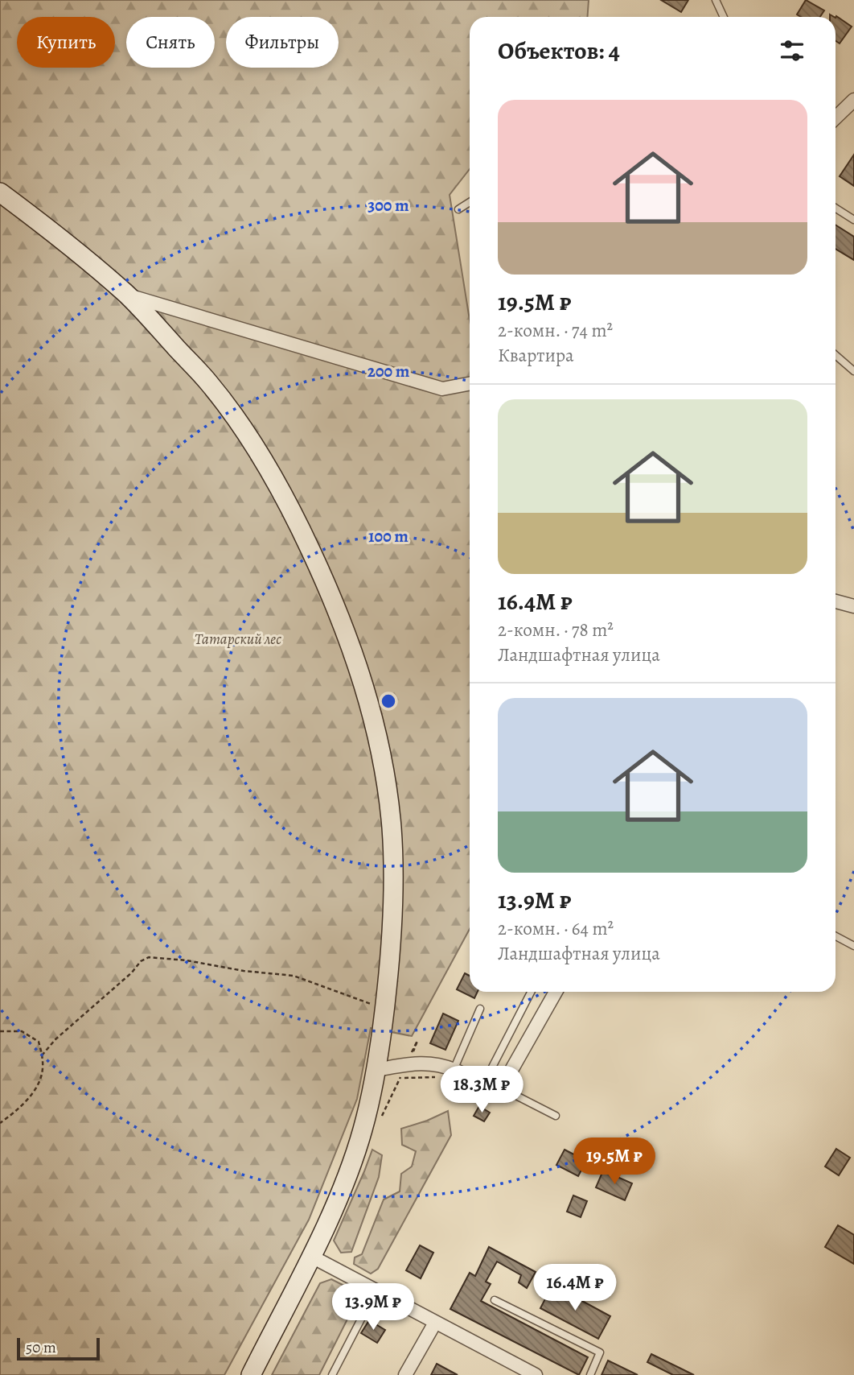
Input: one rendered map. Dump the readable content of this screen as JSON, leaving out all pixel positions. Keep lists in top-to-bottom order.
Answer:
{
  "parks": ["Татарский лес"],
  "scale_bar": "50 m",
  "page": {
    "chip": ["Купить", "Снять", "Фильтры"],
    "heading": "Объектов: 4",
    "list": [
      {
        "name": "19.5M ₽",
        "note": "2-комн. · 74 m² · Квартира"
      },
      {
        "name": "16.4M ₽",
        "note": "2-комн. · 78 m² · Ландшафтная улица"
      },
      {
        "name": "13.9M ₽",
        "note": "2-комн. · 64 m² · Ландшафтная улица"
      }
    ],
    "price": [
      "18.3M ₽",
      "19.5M ₽",
      "16.4M ₽",
      "13.9M ₽"
    ],
    "scale": "50 m"
  },
  "rings": ["300 m", "200 m", "100 m"]
}
